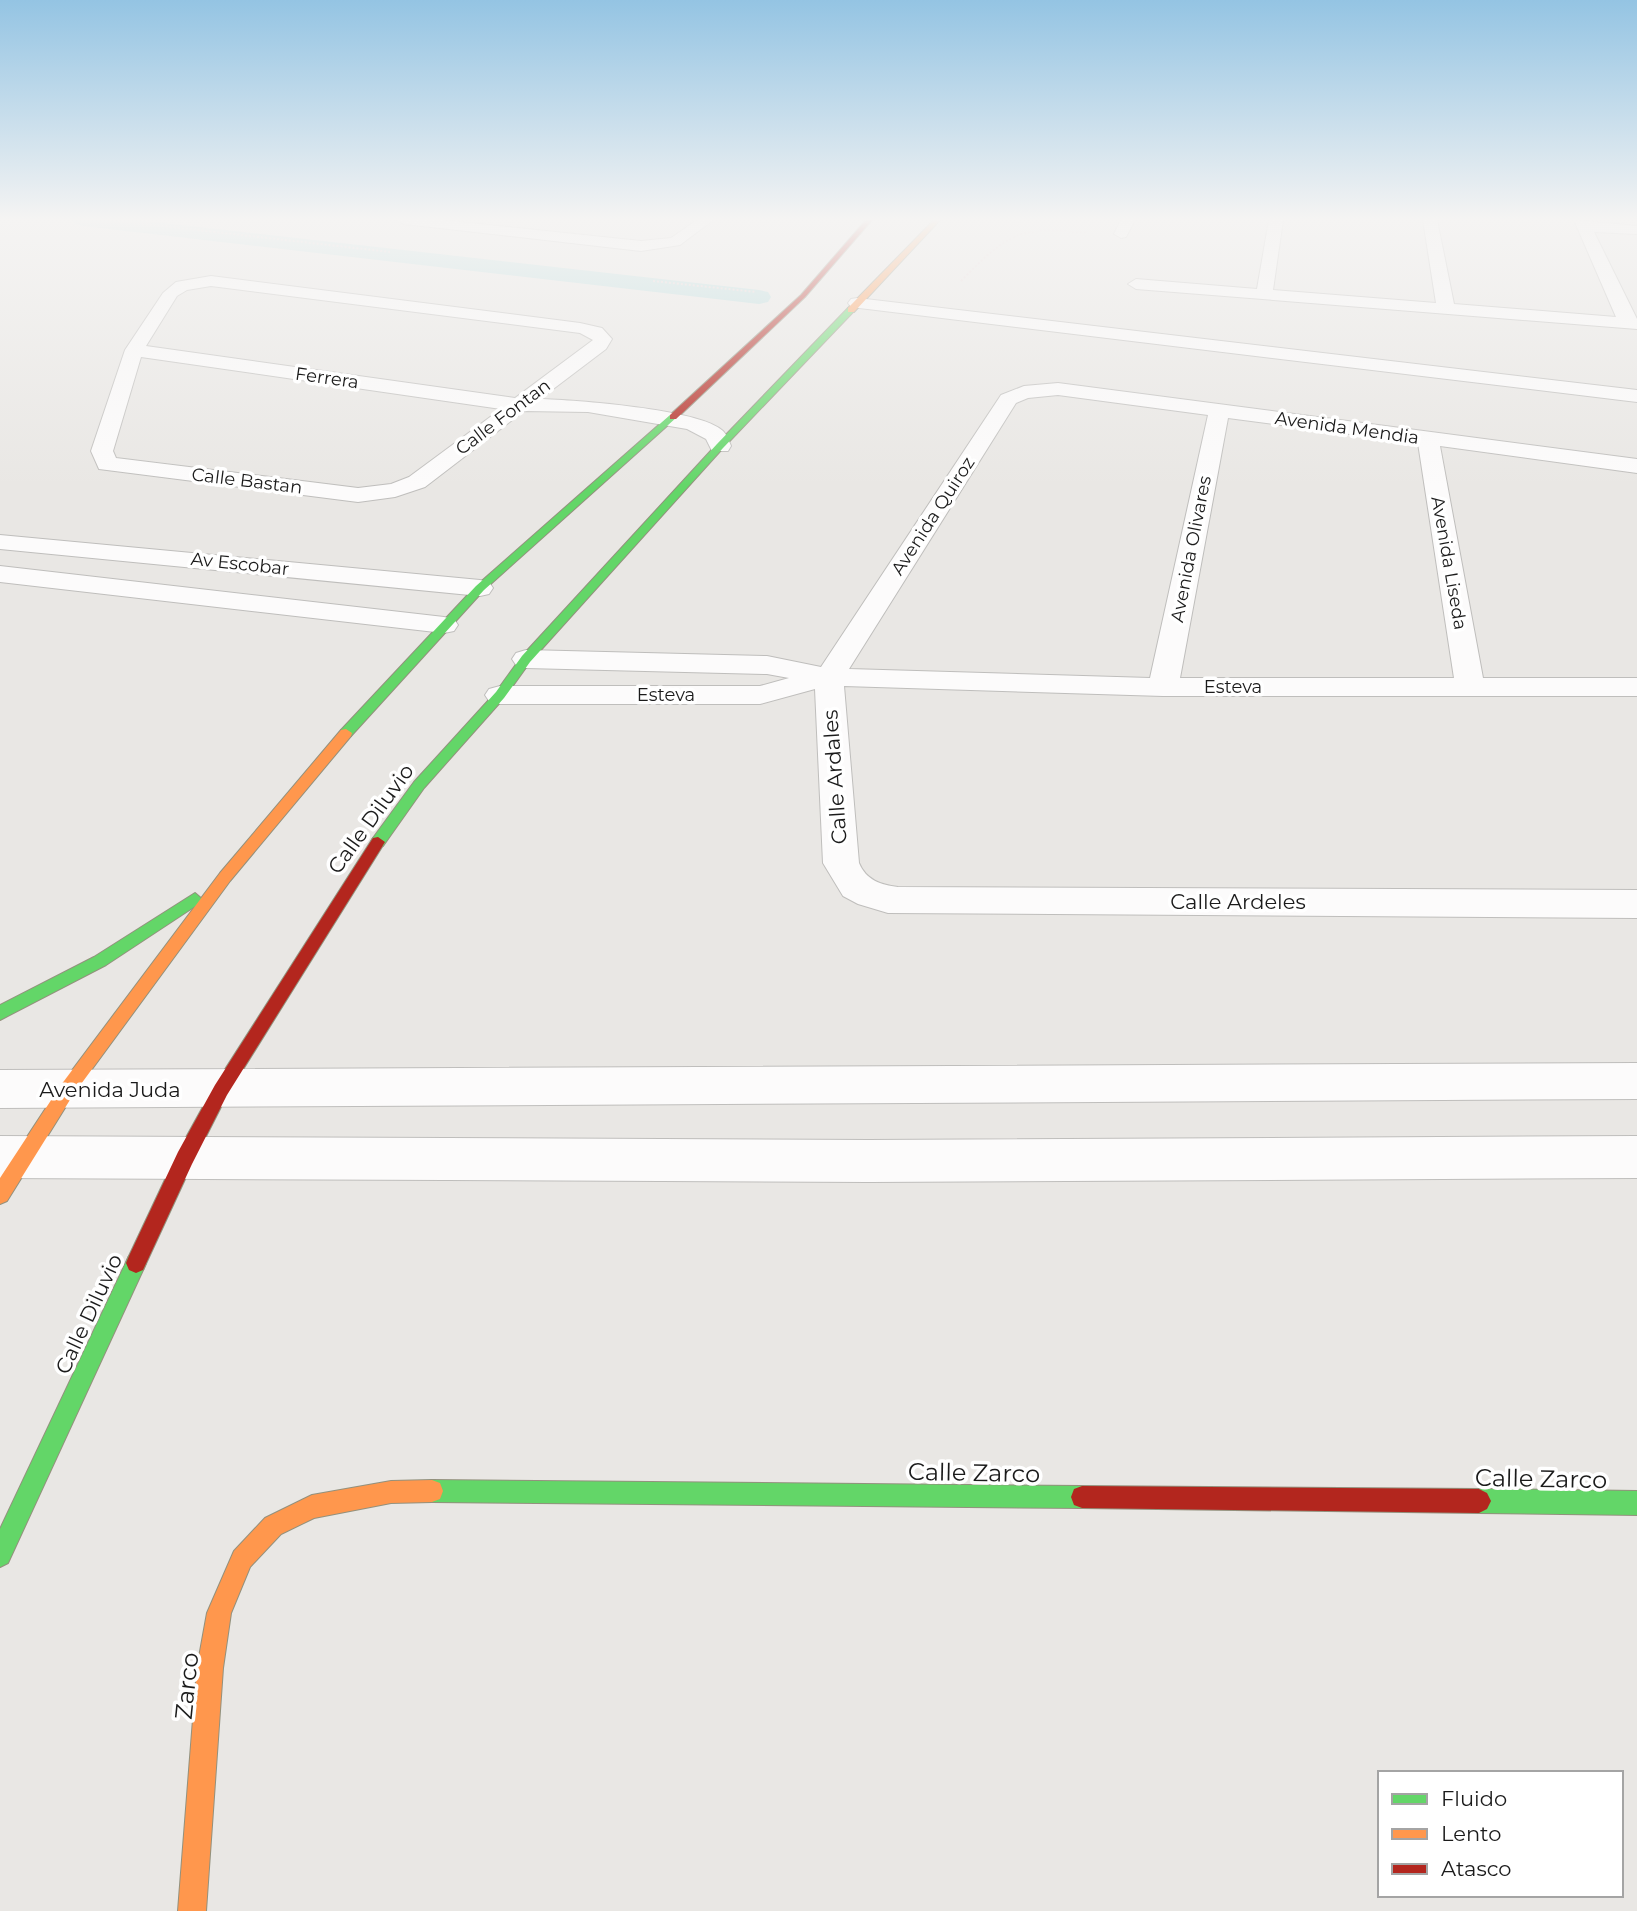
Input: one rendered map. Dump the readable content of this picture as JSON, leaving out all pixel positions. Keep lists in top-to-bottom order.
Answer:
{
  "streets": {
    "street": [
      "Ferrera",
      "Calle Fontan",
      "Avenida Mendia",
      "Calle Bastan",
      "Avenida Quiroz",
      "Avenida Olivares",
      "Avenida Liseda",
      "Av Escobar",
      "Esteva",
      "Calle Ardales",
      "Calle Diluvio",
      "Calle Ardeles",
      "Avenida Juda",
      "Calle Zarco",
      "Zarco"
    ]
  },
  "crossings": [
    ["Ferrera", "Calle Fontan"],
    ["Ferrera", "Calle Bastan"],
    ["Ferrera", "Calle Diluvio"],
    ["Calle Fontan", "Calle Bastan"],
    ["Avenida Mendia", "Avenida Quiroz"],
    ["Avenida Mendia", "Avenida Olivares"],
    ["Avenida Mendia", "Avenida Liseda"],
    ["Avenida Quiroz", "Esteva"],
    ["Avenida Quiroz", "Calle Ardales"],
    ["Avenida Olivares", "Esteva"],
    ["Avenida Liseda", "Esteva"],
    ["Esteva", "Calle Ardales"],
    ["Esteva", "Calle Diluvio"],
    ["Calle Ardales", "Calle Ardeles"],
    ["Calle Diluvio", "Avenida Juda"],
    ["Calle Zarco", "Zarco"]
  ],
  "legend": ["Fluido", "Lento", "Atasco"]
}
